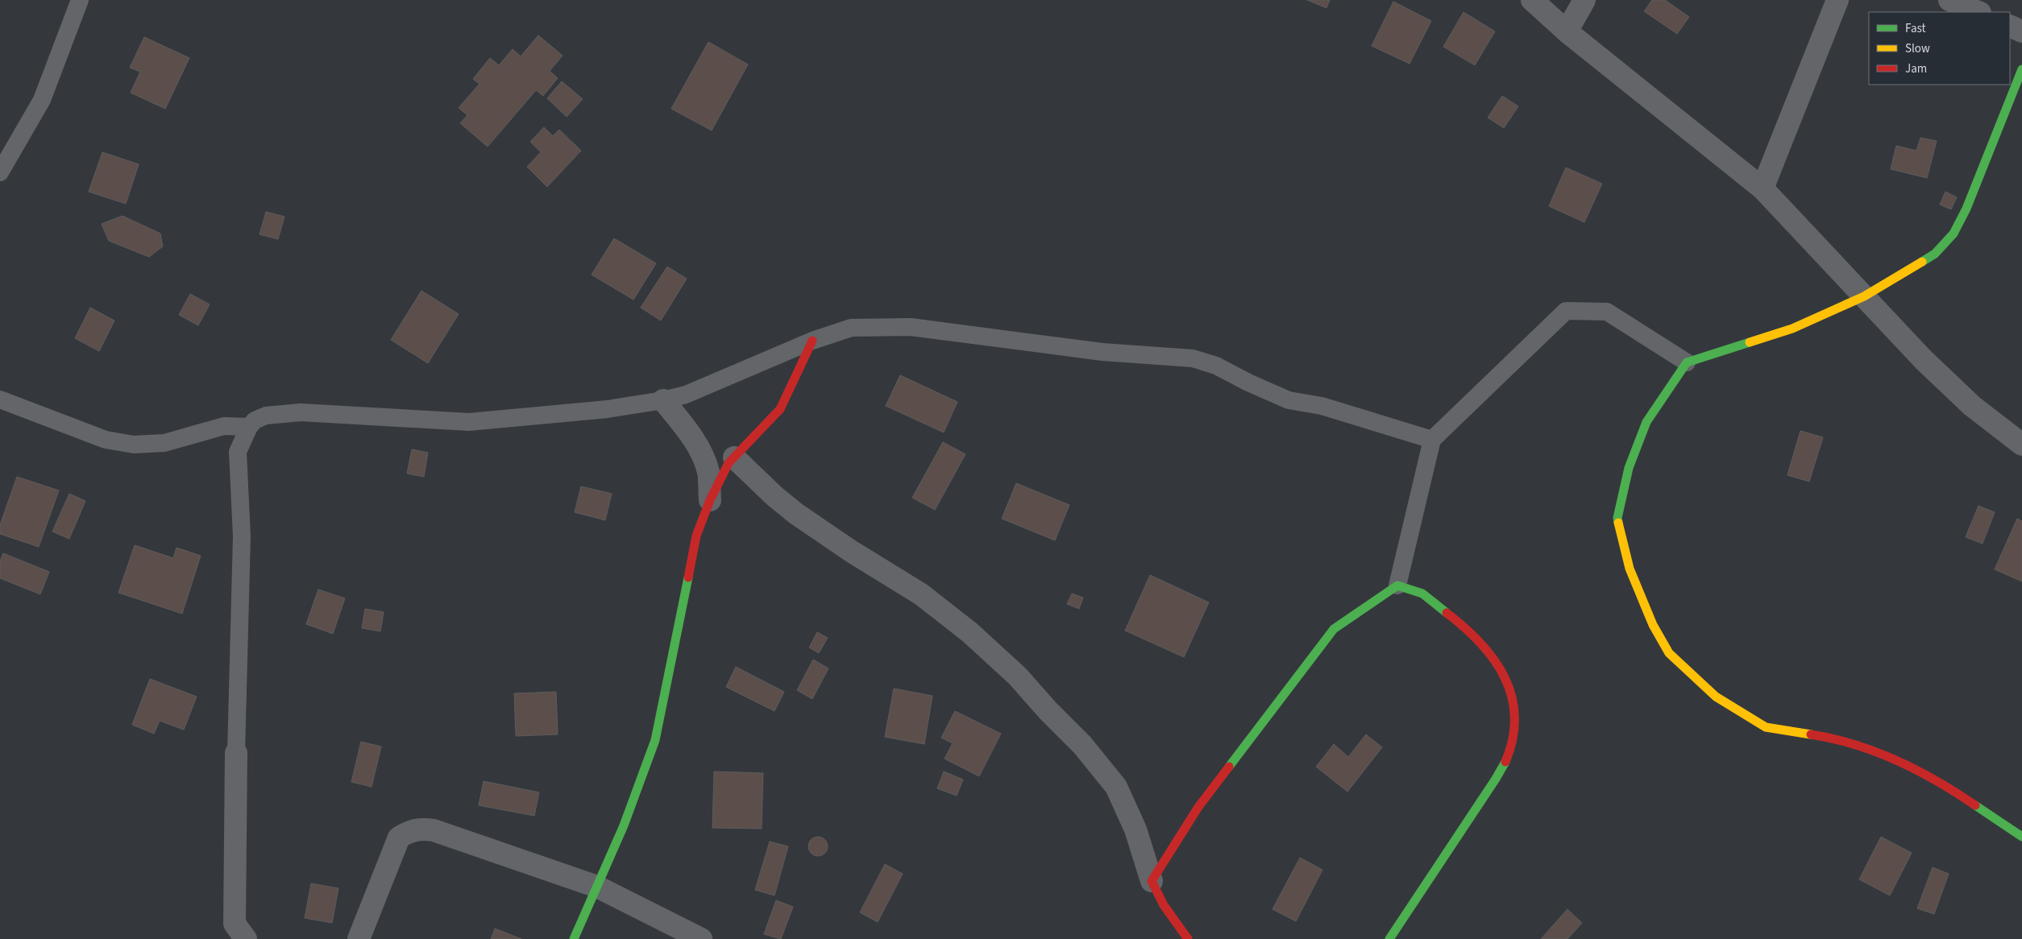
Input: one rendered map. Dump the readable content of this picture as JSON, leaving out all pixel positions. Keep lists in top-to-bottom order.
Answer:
{
  "legend": ["Fast", "Slow", "Jam"]
}
